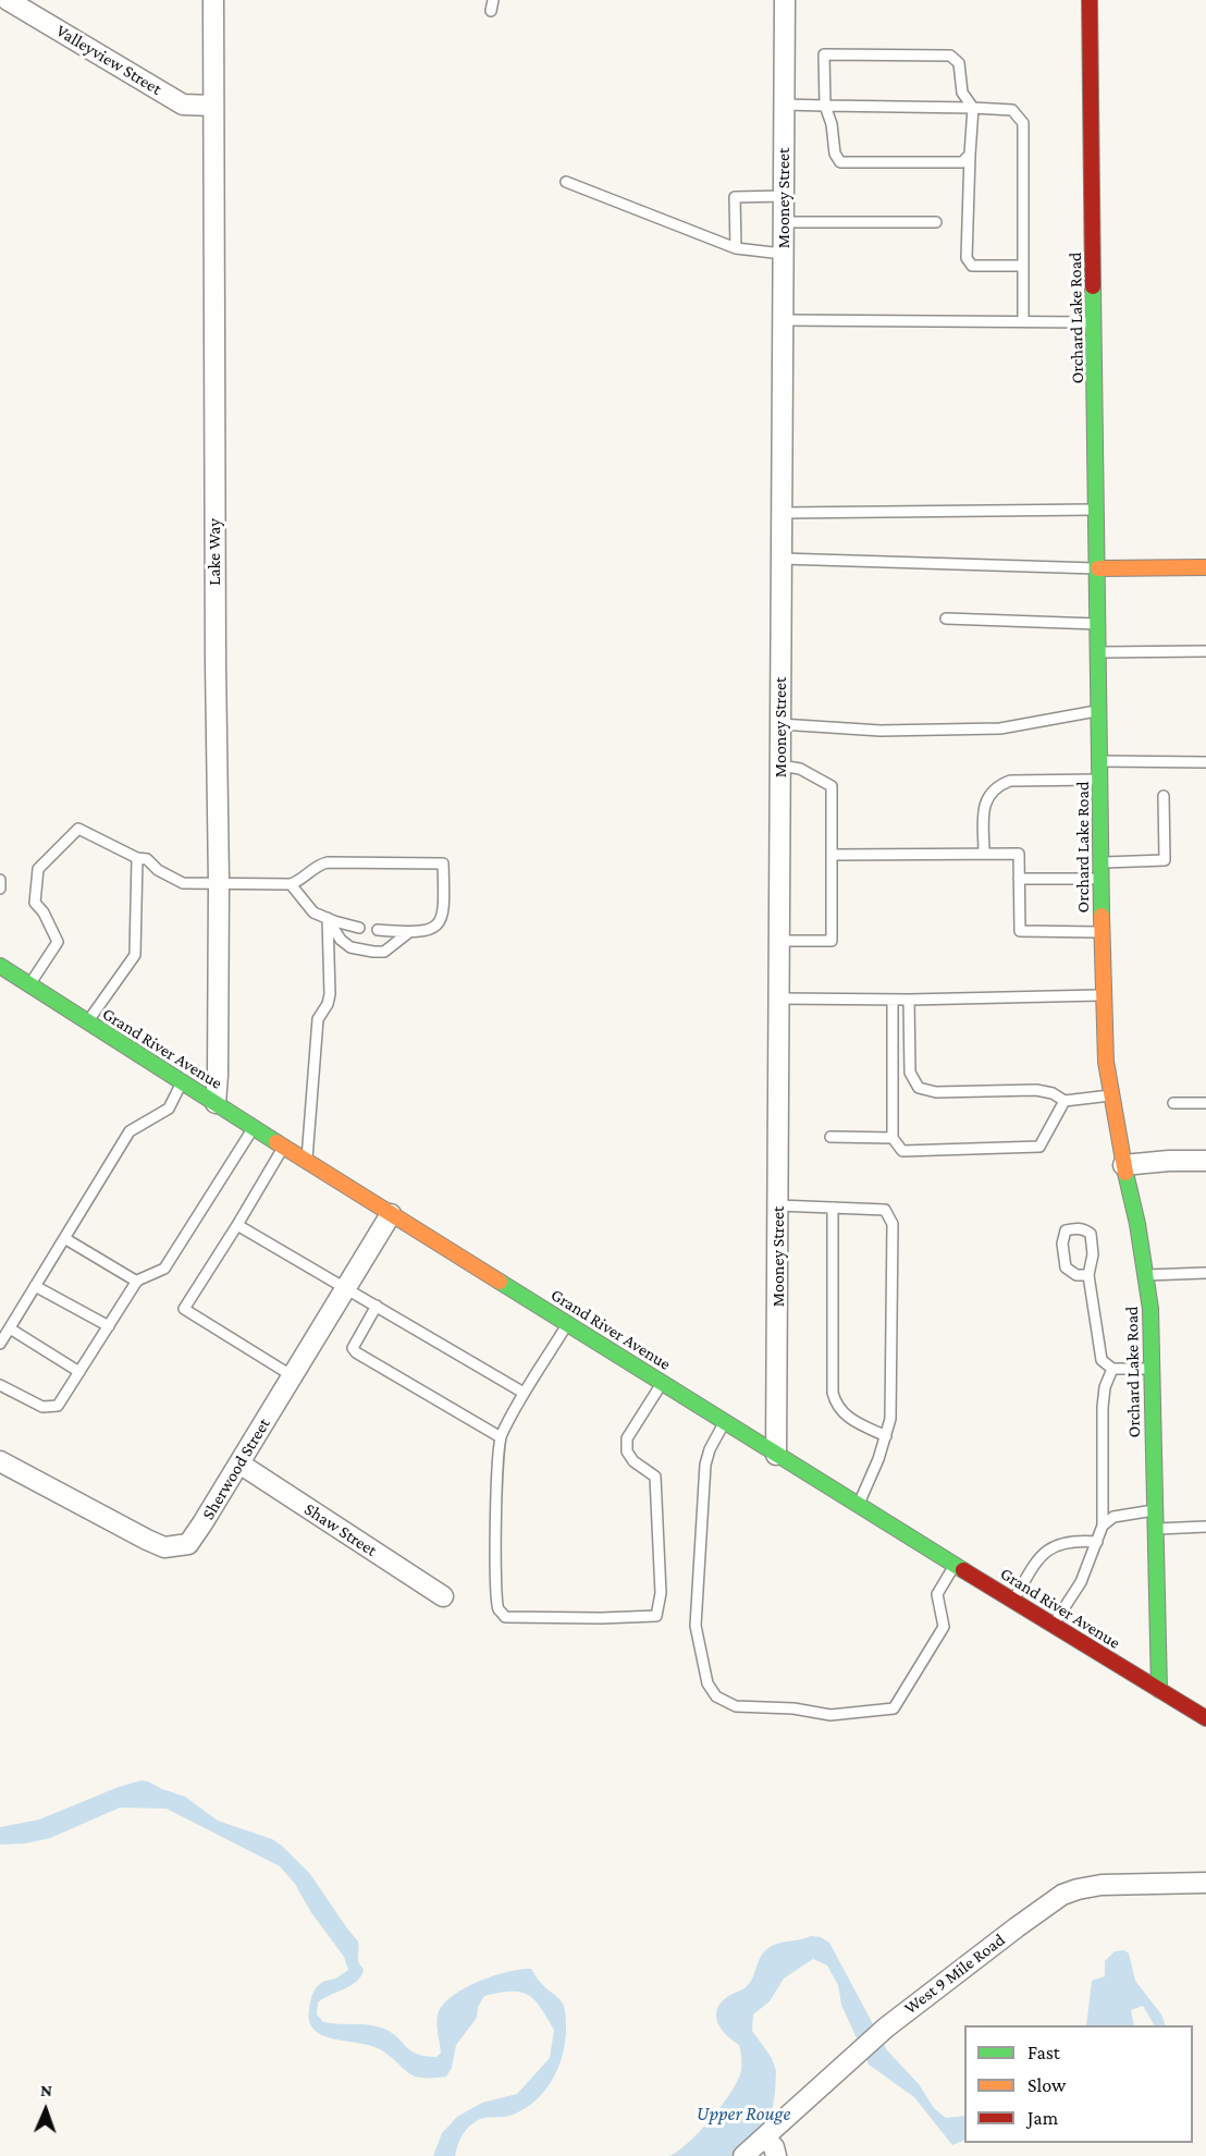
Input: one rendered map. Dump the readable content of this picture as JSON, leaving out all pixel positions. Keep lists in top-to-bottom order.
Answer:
{
  "streets": {
    "main road": ["Orchard Lake Road", "Grand River Avenue"],
    "street": [
      "Valleyview Street",
      "Mooney Street",
      "Lake Way",
      "Sherwood Street",
      "Shaw Street",
      "West 9 Mile Road"
    ]
  },
  "crossings": [
    ["Valleyview Street", "Lake Way"],
    ["Mooney Street", "Grand River Avenue"],
    ["Orchard Lake Road", "Grand River Avenue"],
    ["Lake Way", "Grand River Avenue"],
    ["Grand River Avenue", "Sherwood Street"],
    ["Sherwood Street", "Shaw Street"]
  ],
  "water": ["Upper Rouge"],
  "legend": ["Fast", "Slow", "Jam"],
  "north": "top"
}
